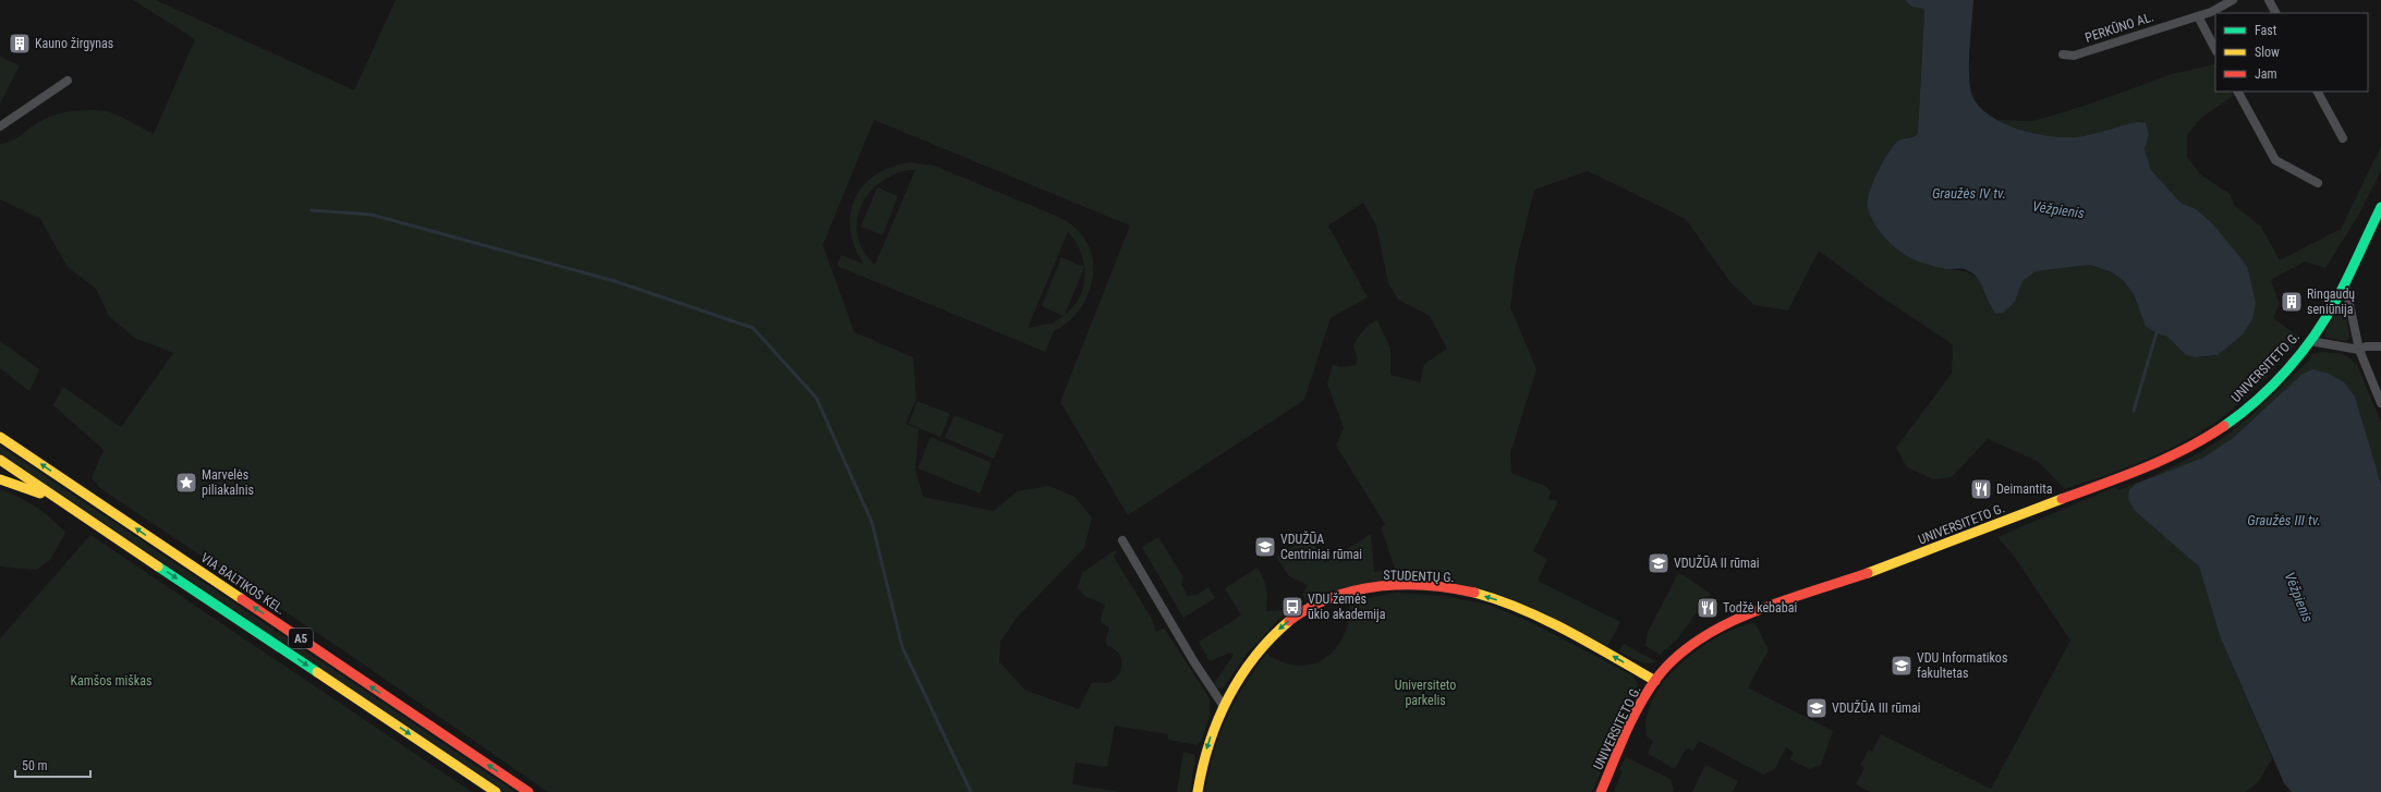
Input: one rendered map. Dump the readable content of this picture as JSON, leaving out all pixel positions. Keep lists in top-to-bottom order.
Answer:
{
  "streets": {
    "main road": [
      "UNIVERSITETO G.",
      "STUDENTŲ G.",
      "VIA BALTIKOS KEL.",
      "A5"
    ],
    "street": ["PERKŪNO AL."]
  },
  "crossings": [
    ["UNIVERSITETO G.", "STUDENTŲ G."],
    ["VIA BALTIKOS KEL.", "A5"]
  ],
  "water": ["Graužės IV tv.", "Vėžpienis", "Graužės III tv."],
  "parks": ["Kamšos miškas", "Universiteto parkelis"],
  "places": {
    "building": ["Kauno žirgynas", "Ringaudų seniūnija"],
    "place": ["Marvelės piliakalnis"],
    "restaurant": ["Deimantita", "Todžė kebabai"],
    "school or university": [
      "VDUŽŪA Centriniai rūmai",
      "VDUŽŪA II rūmai",
      "VDU Informatikos fakultetas",
      "VDUŽŪA III rūmai"
    ],
    "bus stop": ["VDU žemės ūkio akademija"]
  },
  "legend": ["Fast", "Slow", "Jam"],
  "scale_bar": "50 m"
}
